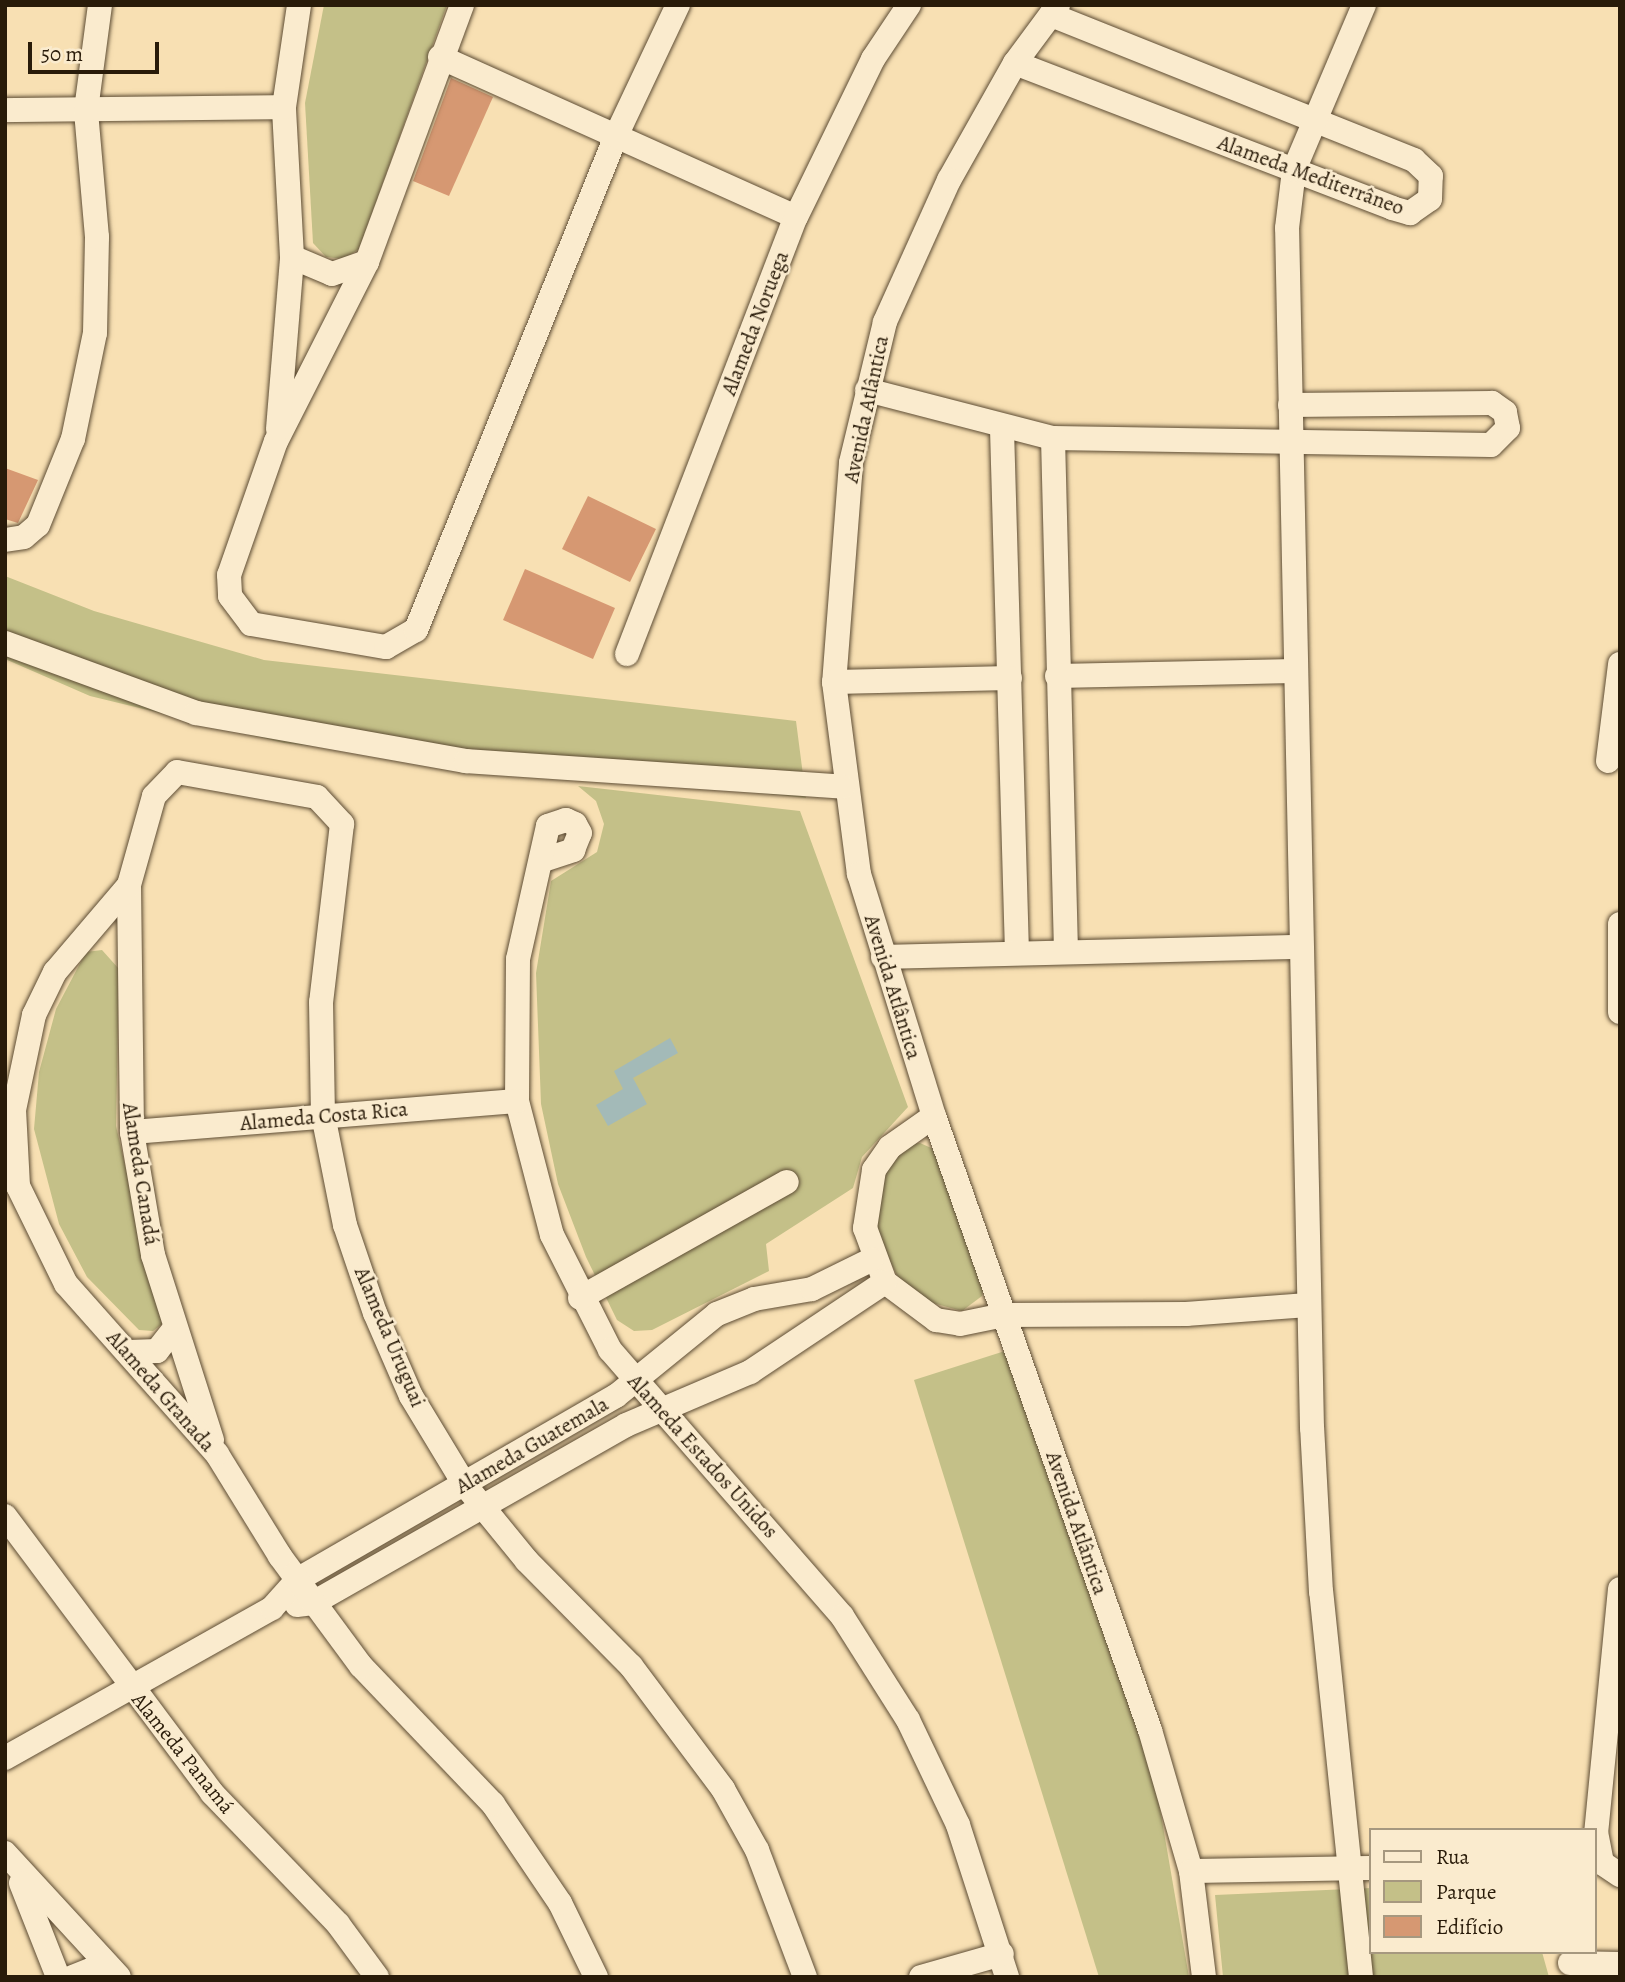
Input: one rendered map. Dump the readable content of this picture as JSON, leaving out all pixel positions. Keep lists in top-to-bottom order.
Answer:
{
  "streets": {
    "street": [
      "Alameda Mediterrâneo",
      "Alameda Noruega",
      "Avenida Atlântica",
      "Alameda Costa Rica",
      "Alameda Canadá",
      "Alameda Uruguai",
      "Alameda Granada",
      "Alameda Guatemala",
      "Alameda Estados Unidos",
      "Alameda Panamá"
    ]
  },
  "crossings": [
    ["Alameda Mediterrâneo", "Avenida Atlântica"],
    ["Alameda Costa Rica", "Alameda Canadá"],
    ["Alameda Costa Rica", "Alameda Uruguai"],
    ["Alameda Costa Rica", "Alameda Estados Unidos"],
    ["Alameda Canadá", "Alameda Granada"],
    ["Alameda Uruguai", "Alameda Granada"],
    ["Alameda Uruguai", "Alameda Guatemala"],
    ["Alameda Granada", "Alameda Guatemala"],
    ["Alameda Guatemala", "Alameda Estados Unidos"],
    ["Alameda Guatemala", "Alameda Panamá"]
  ],
  "legend": ["Rua", "Parque", "Edifício"],
  "scale_bar": "50 m"
}
